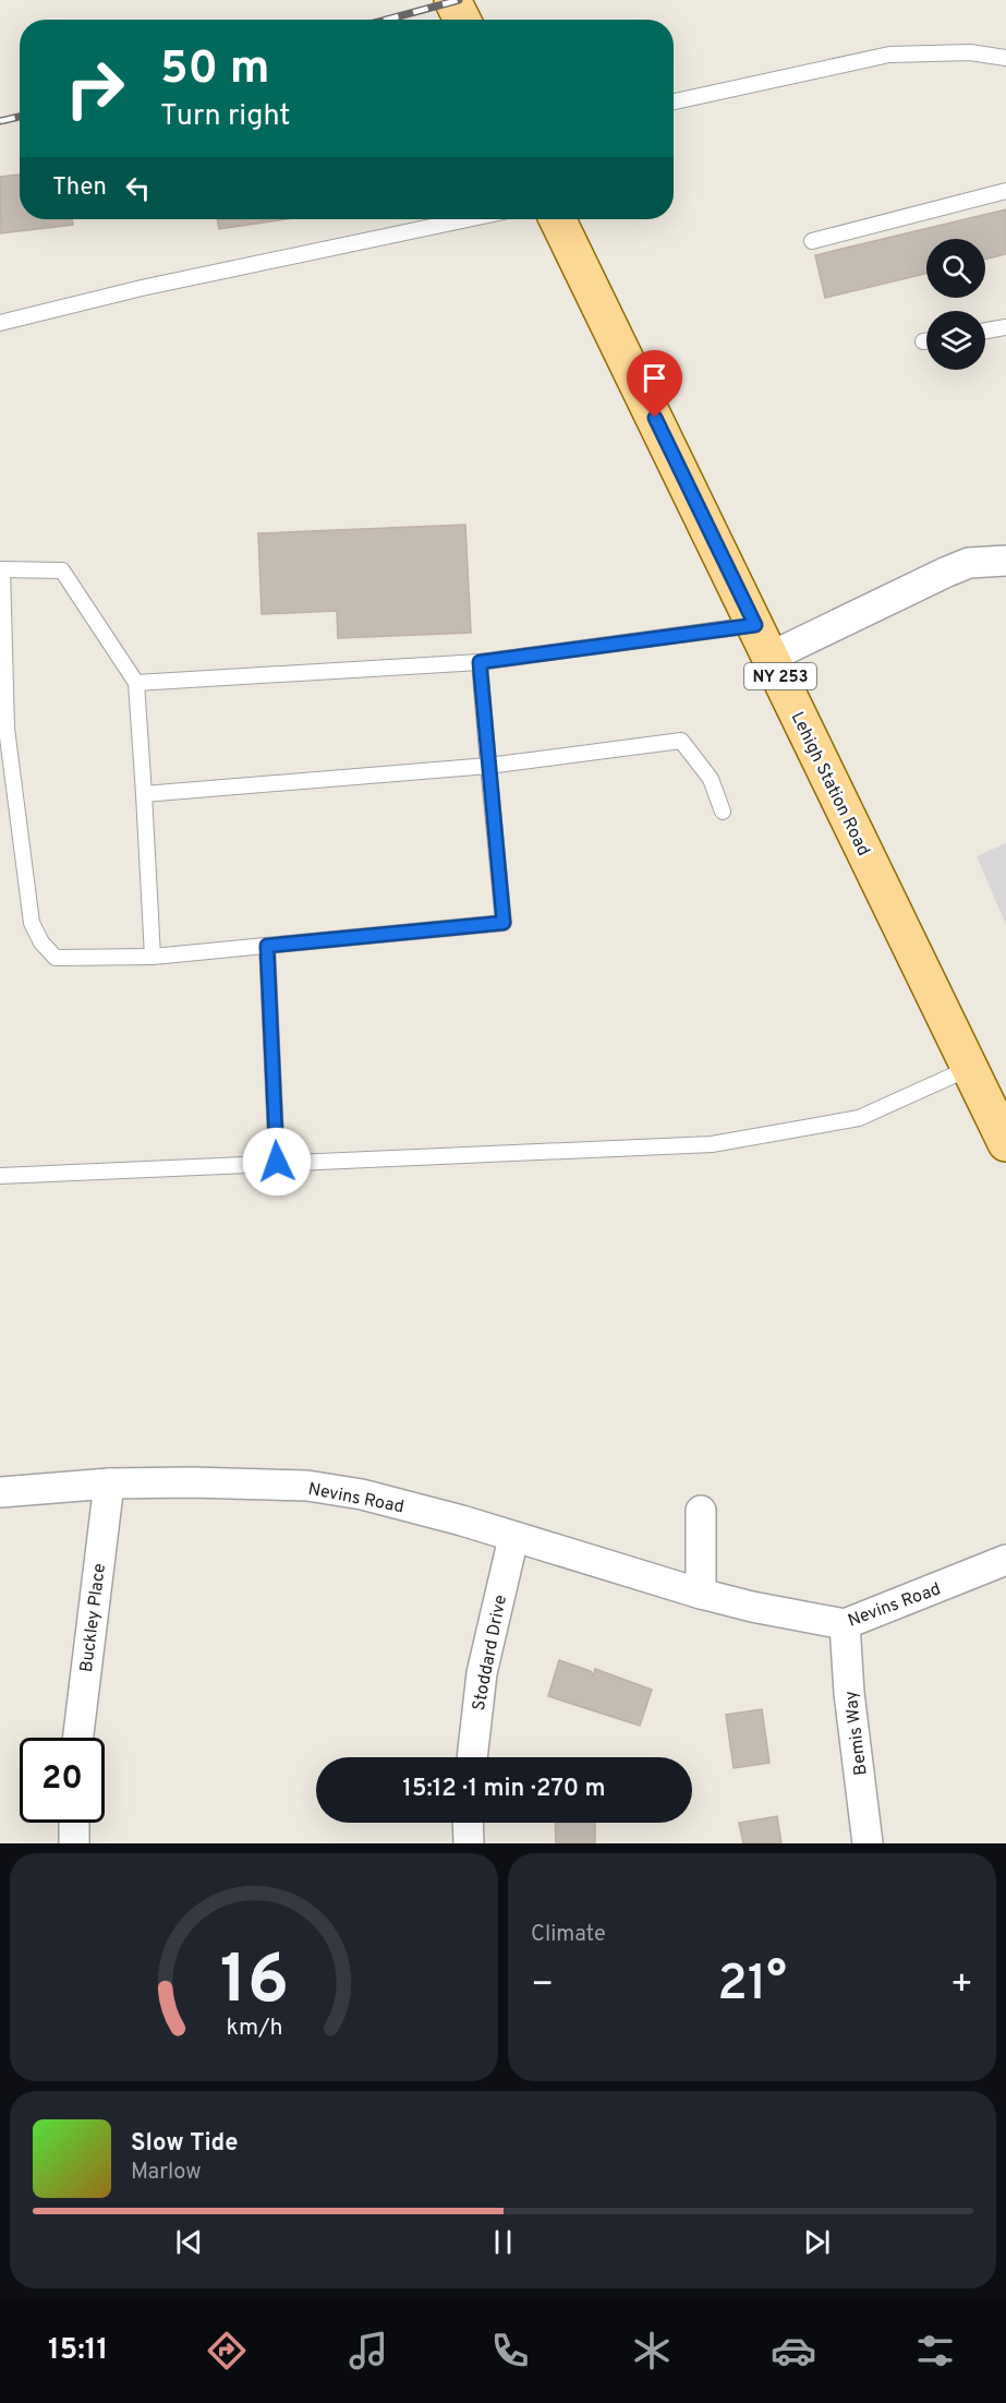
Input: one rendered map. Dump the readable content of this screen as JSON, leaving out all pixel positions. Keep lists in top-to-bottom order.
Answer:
{
  "streets": {
    "main road": ["NY 253", "Lehigh Station Road"],
    "street": [
      "Nevins Road",
      "Buckley Place",
      "Stoddard Drive",
      "Bemis Way"
    ]
  },
  "crossings": [
    ["Nevins Road", "Buckley Place"],
    ["Nevins Road", "Stoddard Drive"],
    ["Nevins Road", "Bemis Way"]
  ],
  "page": {
    "turn": ["50 m", "Turn right"],
    "then": "Then",
    "limit": "20",
    "trip": "15:12 · 1 min · 270 m",
    "tile": "Climate",
    "heat": ["−", "21°", "+"],
    "song": ["Slow Tide", "Marlow"],
    "tabs": "15:11",
    "gauge": ["16", "km/h"]
  }
}
